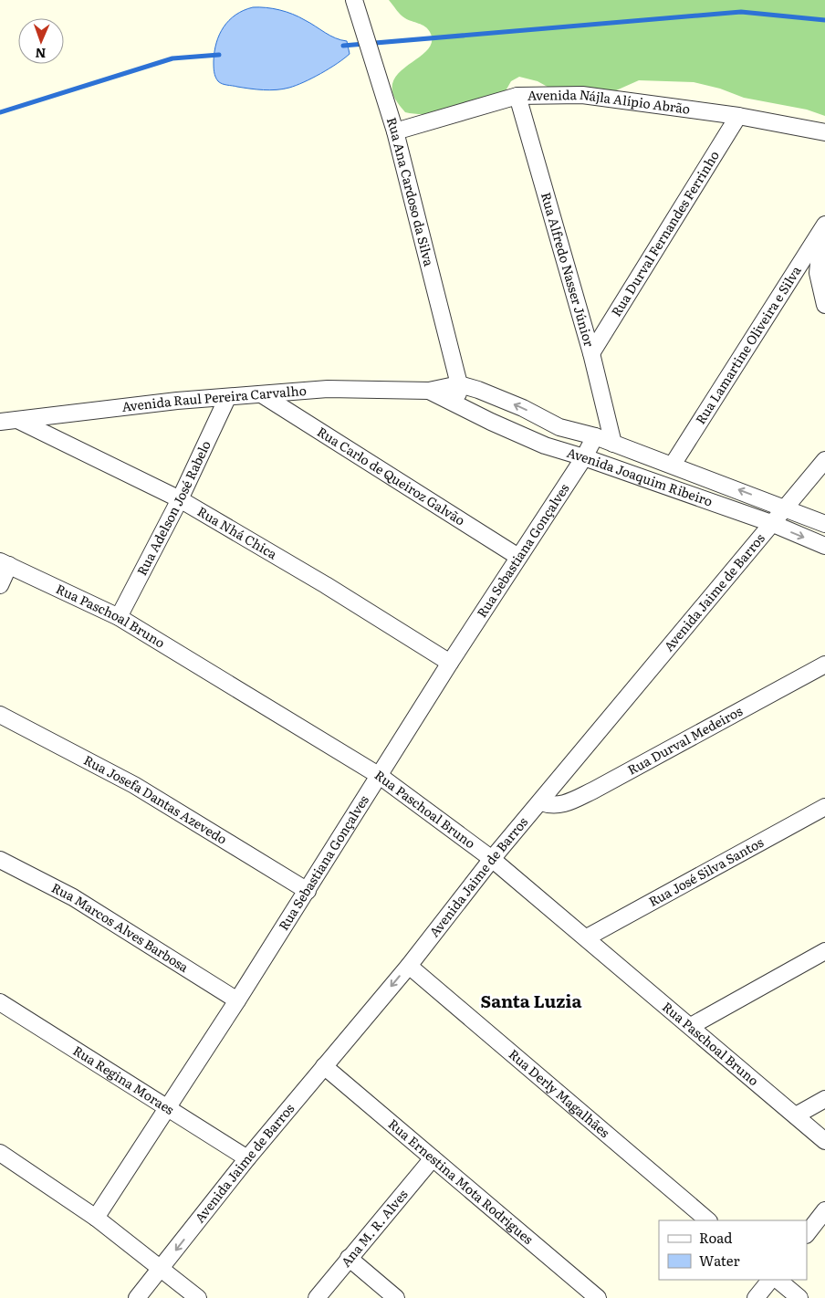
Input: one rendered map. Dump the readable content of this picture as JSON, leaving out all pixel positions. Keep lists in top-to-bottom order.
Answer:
{
  "streets": {
    "street": [
      "Avenida Nájla Alípio Abrão",
      "Rua Ana Cardoso da Silva",
      "Rua Durval Fernandes Ferrinho",
      "Rua Alfredo Nasser Júnior",
      "Rua Lamartine Oliveira e Silva",
      "Avenida Raul Pereira Carvalho",
      "Rua Carlo de Queiroz Galvão",
      "Avenida Joaquim Ribeiro",
      "Rua Adelson José Rabelo",
      "Rua Nhá Chica",
      "Rua Sebastiana Gonçalves",
      "Avenida Jaime de Barros",
      "Rua Paschoal Bruno",
      "Rua Durval Medeiros",
      "Rua Josefa Dantas Azevedo",
      "Rua José Silva Santos",
      "Rua Marcos Alves Barbosa",
      "Rua Regina Moraes",
      "Rua Derly Magalhães",
      "Rua Ernestina Mota Rodrigues",
      "Ana M. R. Alves"
    ]
  },
  "crossings": [
    ["Avenida Nájla Alípio Abrão", "Rua Ana Cardoso da Silva"],
    ["Avenida Nájla Alípio Abrão", "Rua Durval Fernandes Ferrinho"],
    ["Avenida Nájla Alípio Abrão", "Rua Alfredo Nasser Júnior"],
    ["Rua Ana Cardoso da Silva", "Avenida Raul Pereira Carvalho"],
    ["Rua Ana Cardoso da Silva", "Avenida Joaquim Ribeiro"],
    ["Rua Durval Fernandes Ferrinho", "Rua Alfredo Nasser Júnior"],
    ["Rua Alfredo Nasser Júnior", "Avenida Joaquim Ribeiro"],
    ["Rua Lamartine Oliveira e Silva", "Avenida Joaquim Ribeiro"],
    ["Avenida Raul Pereira Carvalho", "Rua Carlo de Queiroz Galvão"],
    ["Avenida Raul Pereira Carvalho", "Avenida Joaquim Ribeiro"],
    ["Avenida Raul Pereira Carvalho", "Rua Adelson José Rabelo"],
    ["Avenida Raul Pereira Carvalho", "Rua Nhá Chica"],
    ["Rua Carlo de Queiroz Galvão", "Rua Sebastiana Gonçalves"],
    ["Avenida Joaquim Ribeiro", "Rua Sebastiana Gonçalves"],
    ["Avenida Joaquim Ribeiro", "Avenida Jaime de Barros"],
    ["Rua Adelson José Rabelo", "Rua Nhá Chica"],
    ["Rua Adelson José Rabelo", "Rua Paschoal Bruno"],
    ["Rua Nhá Chica", "Rua Sebastiana Gonçalves"],
    ["Rua Sebastiana Gonçalves", "Rua Paschoal Bruno"],
    ["Rua Sebastiana Gonçalves", "Rua Josefa Dantas Azevedo"],
    ["Rua Sebastiana Gonçalves", "Rua Marcos Alves Barbosa"],
    ["Rua Sebastiana Gonçalves", "Rua Regina Moraes"],
    ["Avenida Jaime de Barros", "Rua Paschoal Bruno"],
    ["Avenida Jaime de Barros", "Rua Durval Medeiros"],
    ["Avenida Jaime de Barros", "Rua Regina Moraes"],
    ["Avenida Jaime de Barros", "Rua Derly Magalhães"],
    ["Avenida Jaime de Barros", "Rua Ernestina Mota Rodrigues"],
    ["Rua Paschoal Bruno", "Rua José Silva Santos"],
    ["Rua Ernestina Mota Rodrigues", "Ana M. R. Alves"]
  ],
  "districts": ["Santa Luzia"],
  "legend": ["Road", "Water"],
  "north": "bottom"
}
